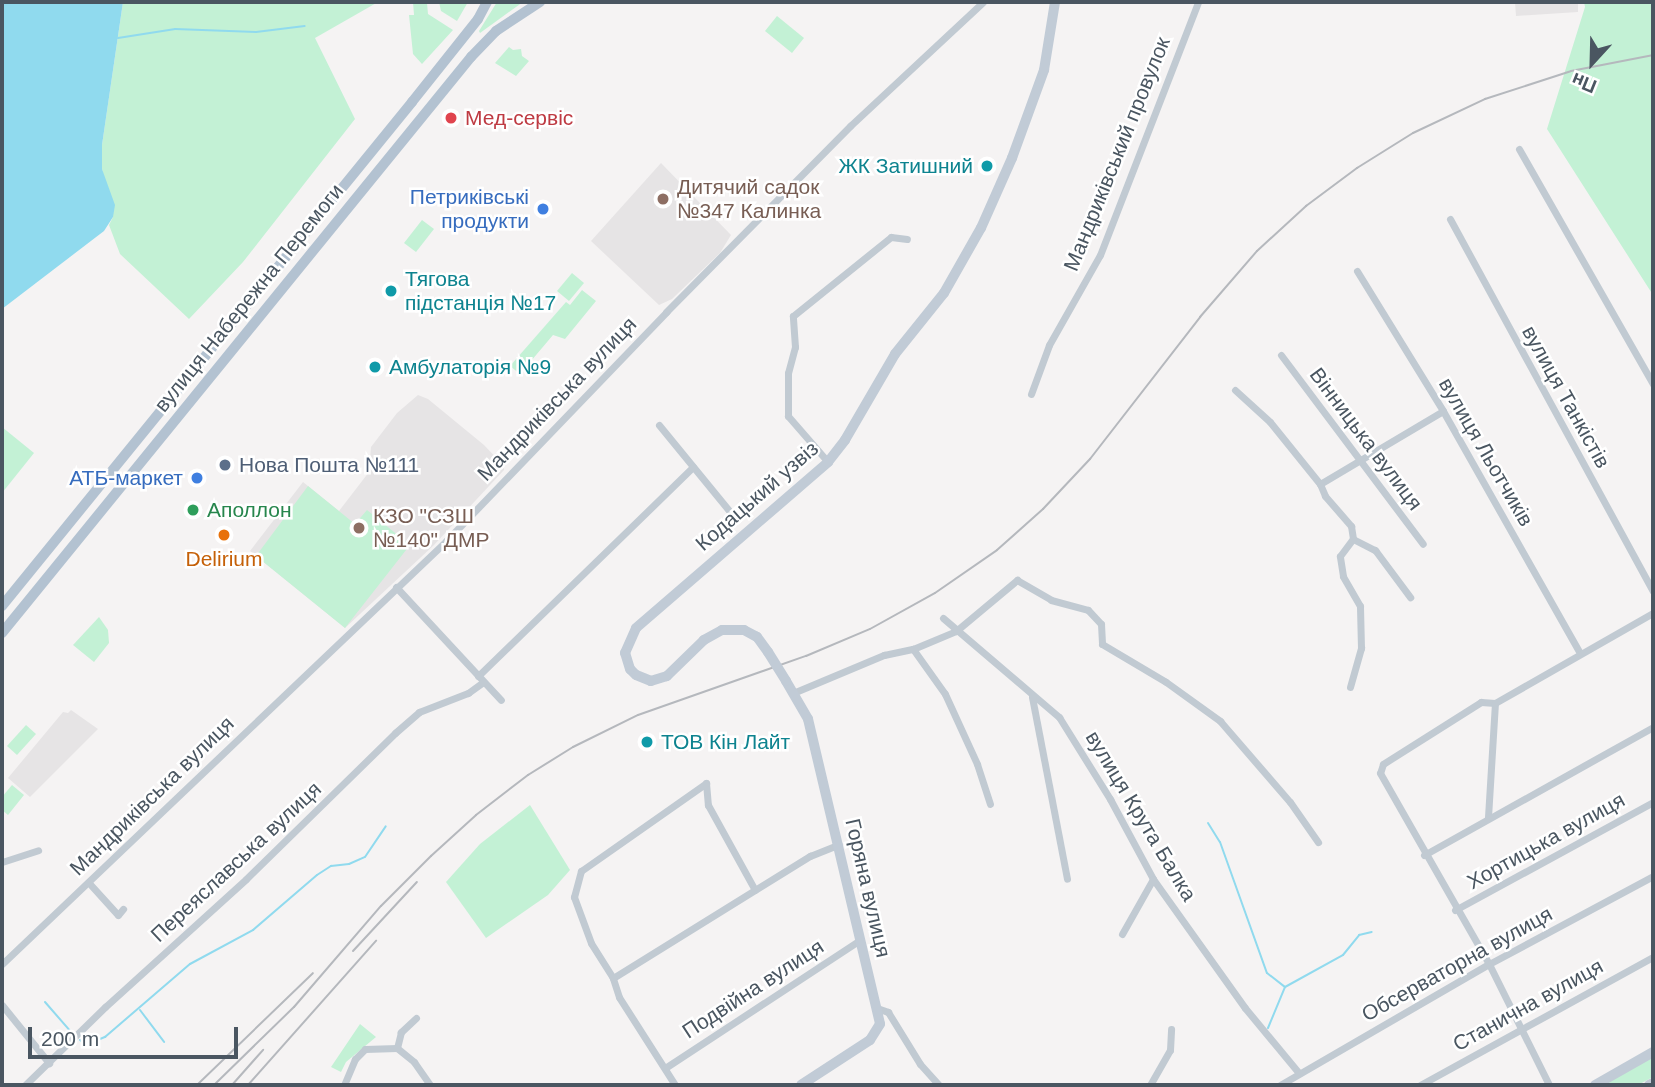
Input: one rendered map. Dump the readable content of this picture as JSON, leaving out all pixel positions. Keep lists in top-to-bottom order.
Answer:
{
  "streets": {
    "main road": ["вулиця Набережна Перемоги"],
    "street": [
      "Мандриківський провулок",
      "вулиця Танкістів",
      "Мандриківська вулиця",
      "Вінницька вулиця",
      "вулиця Льотчиків",
      "Кодацький узвіз",
      "вулиця Крута Балка",
      "Хортицька вулиця",
      "Переяславська вулиця",
      "Горяна вулиця",
      "Обсерваторна вулиця",
      "Подвійна вулиця",
      "Станична вулиця"
    ]
  },
  "crossings": [
    ["Кодацький узвіз", "Горяна вулиця"],
    ["вулиця Крута Балка", "Обсерваторна вулиця"],
    ["Горяна вулиця", "Подвійна вулиця"]
  ],
  "places": [
    "Мед-сервіс",
    "ЖК Затишний",
    "Дитячий садок №347 Калинка",
    "Петриківські продукти",
    "Тягова пiдстанцiя №17",
    "Амбулаторія №9",
    "Нова Пошта №111",
    "АТБ-маркет",
    "Аполлон",
    "КЗО \"СЗШ №140\" ДМР",
    "Delirium",
    "ТОВ Кін Лайт"
  ],
  "scale_bar": "200 m",
  "north": "bottom"
}
